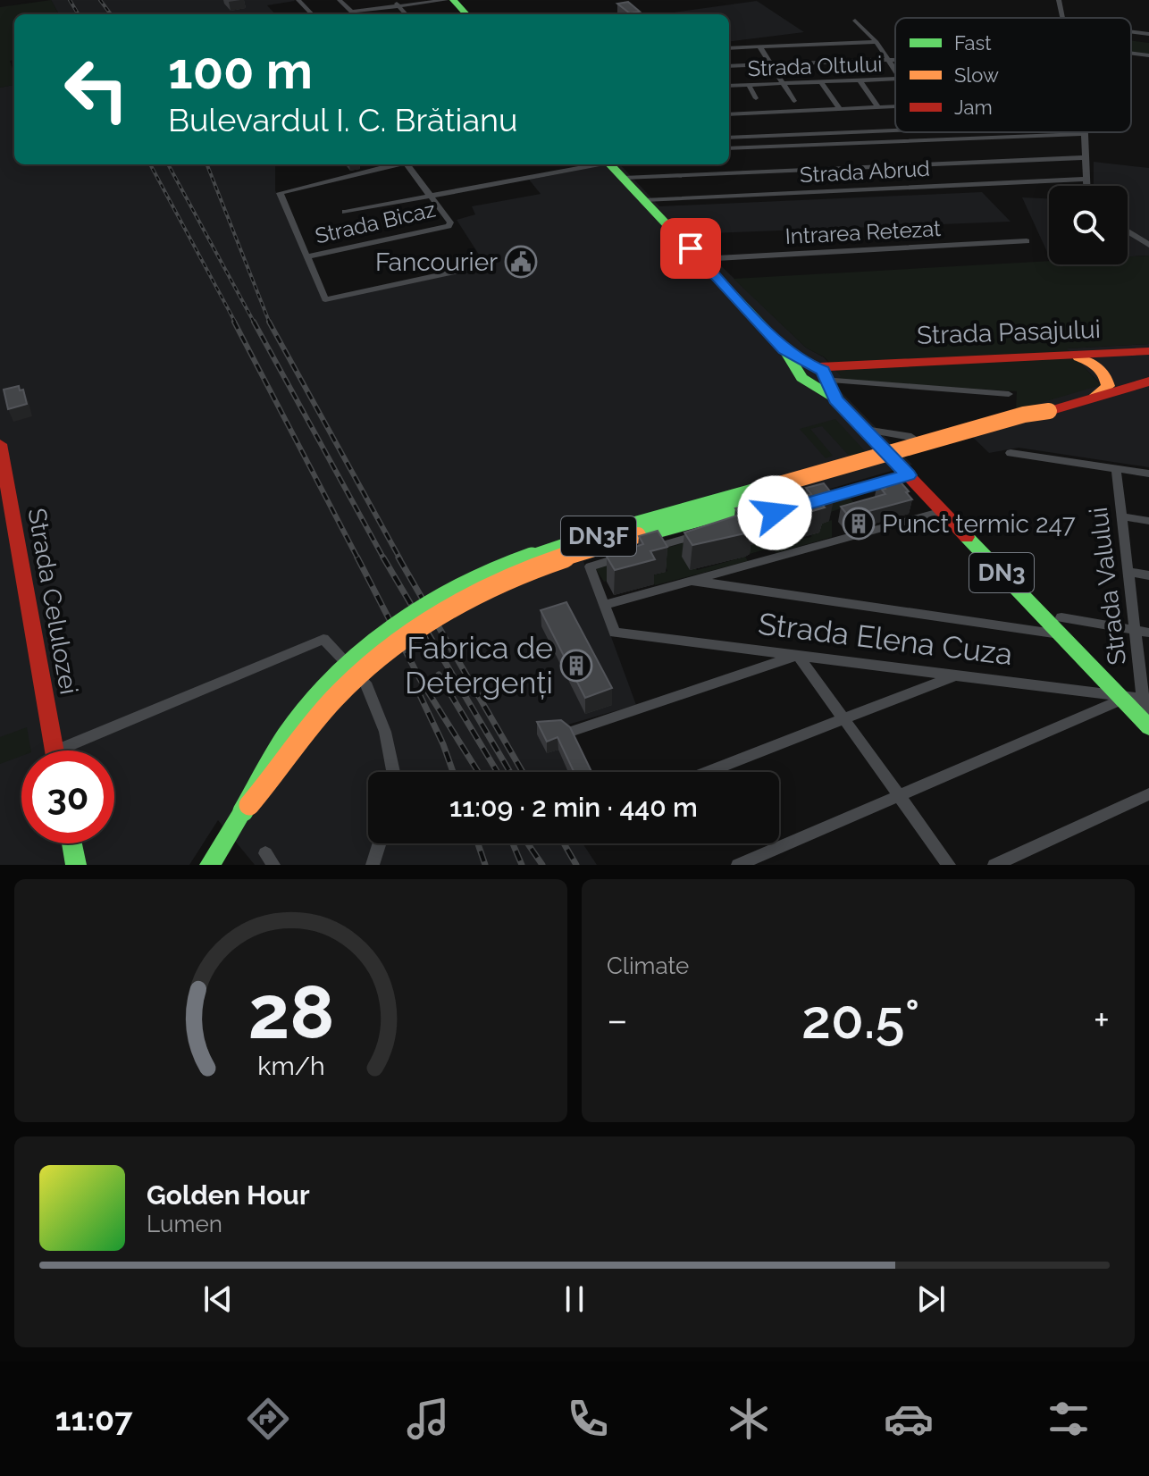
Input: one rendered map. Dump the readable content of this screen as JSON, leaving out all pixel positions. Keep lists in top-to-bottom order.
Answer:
{
  "streets": {
    "main road": [
      "Strada Pasajului",
      "DN3F",
      "DN3",
      "Strada Celulozei"
    ],
    "street": [
      "Strada Oltului",
      "Strada Abrud",
      "Strada Bicaz",
      "Intrarea Retezat",
      "Strada Valului",
      "Strada Elena Cuza"
    ]
  },
  "crossings": [
    ["Strada Abrud", "DN3"],
    ["Intrarea Retezat", "DN3"],
    ["Strada Pasajului", "DN3"],
    ["DN3", "Strada Valului"],
    ["DN3", "Strada Elena Cuza"],
    ["Strada Valului", "Strada Elena Cuza"]
  ],
  "places": {
    "public building": ["Fancourier"],
    "building": ["Punct termic 247", "Fabrica de Detergenți"]
  },
  "legend": ["Fast", "Slow", "Jam"],
  "page": {
    "turn": ["100 m", "Bulevardul I. C. Brătianu"],
    "limit": "30",
    "trip": "11:09 · 2 min · 440 m",
    "tile": "Climate",
    "heat": ["−", "20.5°", "+"],
    "song": ["Golden Hour", "Lumen"],
    "tabs": "11:07",
    "gauge": ["28", "km/h"]
  }
}
